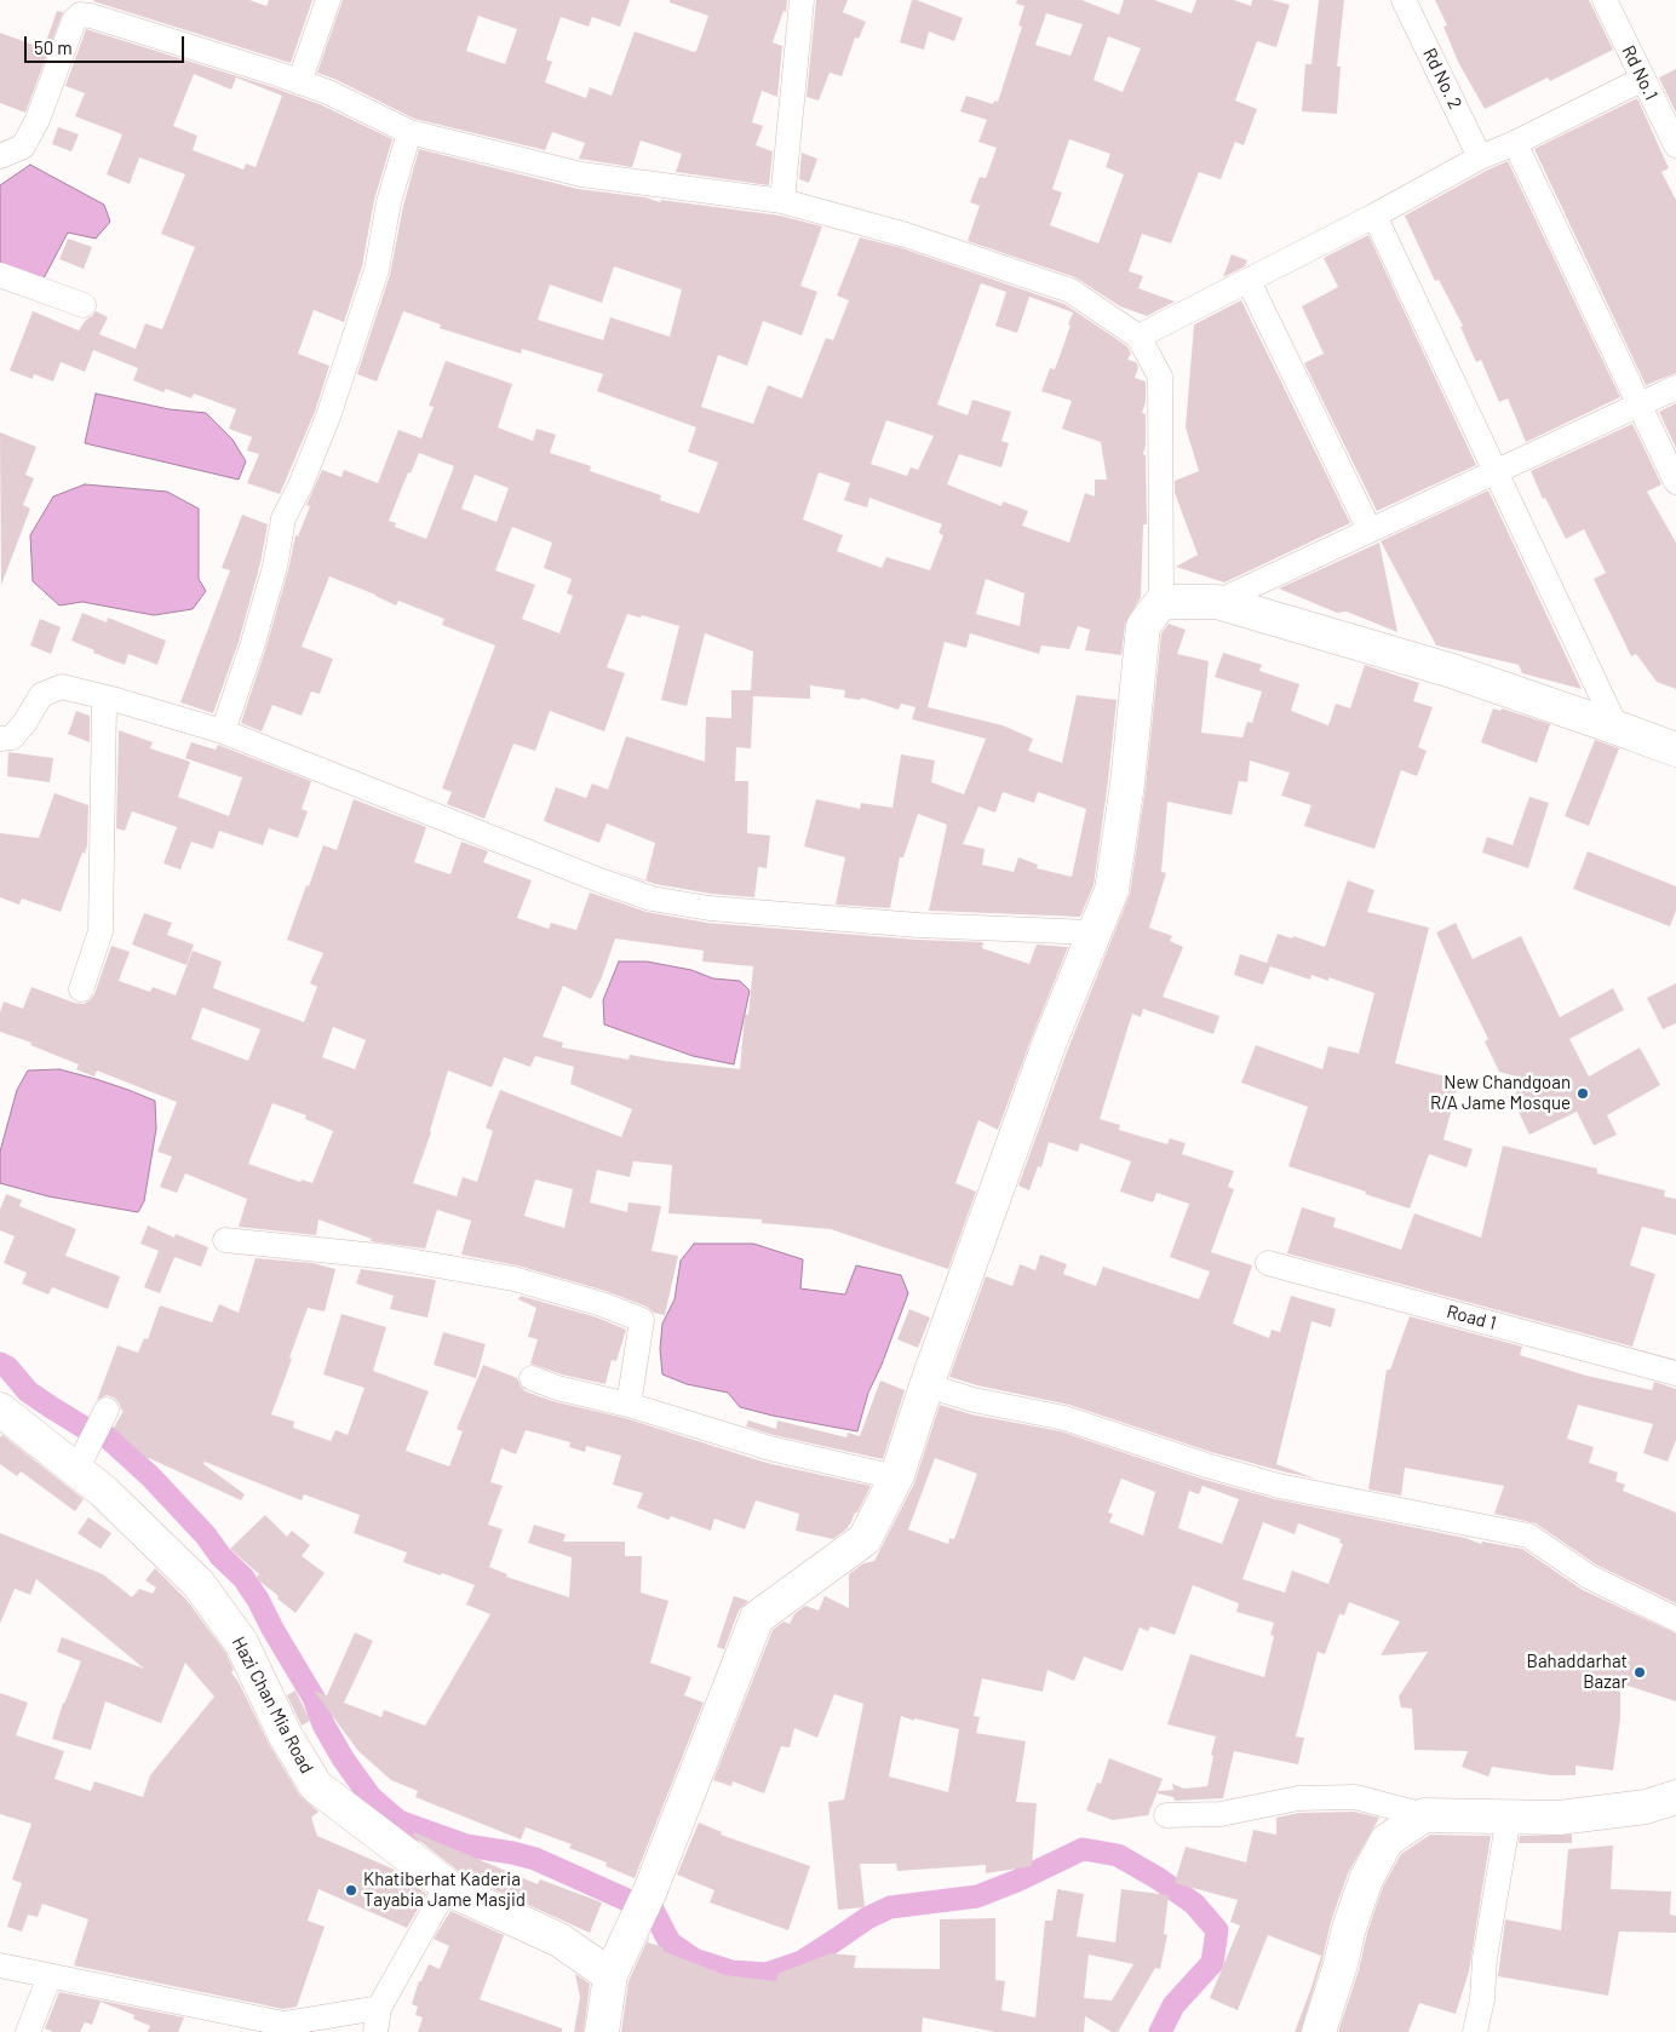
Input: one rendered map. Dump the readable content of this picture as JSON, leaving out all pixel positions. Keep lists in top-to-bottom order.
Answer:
{
  "streets": {
    "street": [
      "Rd No.1",
      "Rd No. 2",
      "Road 1",
      "Hazi Chan Mia Road"
    ]
  },
  "places": ["New Chandgoan R/A Jame Mosque", "Bahaddarhat Bazar", "Khatiberhat Kaderia Tayabia Jame Masjid"],
  "scale_bar": "50 m"
}
